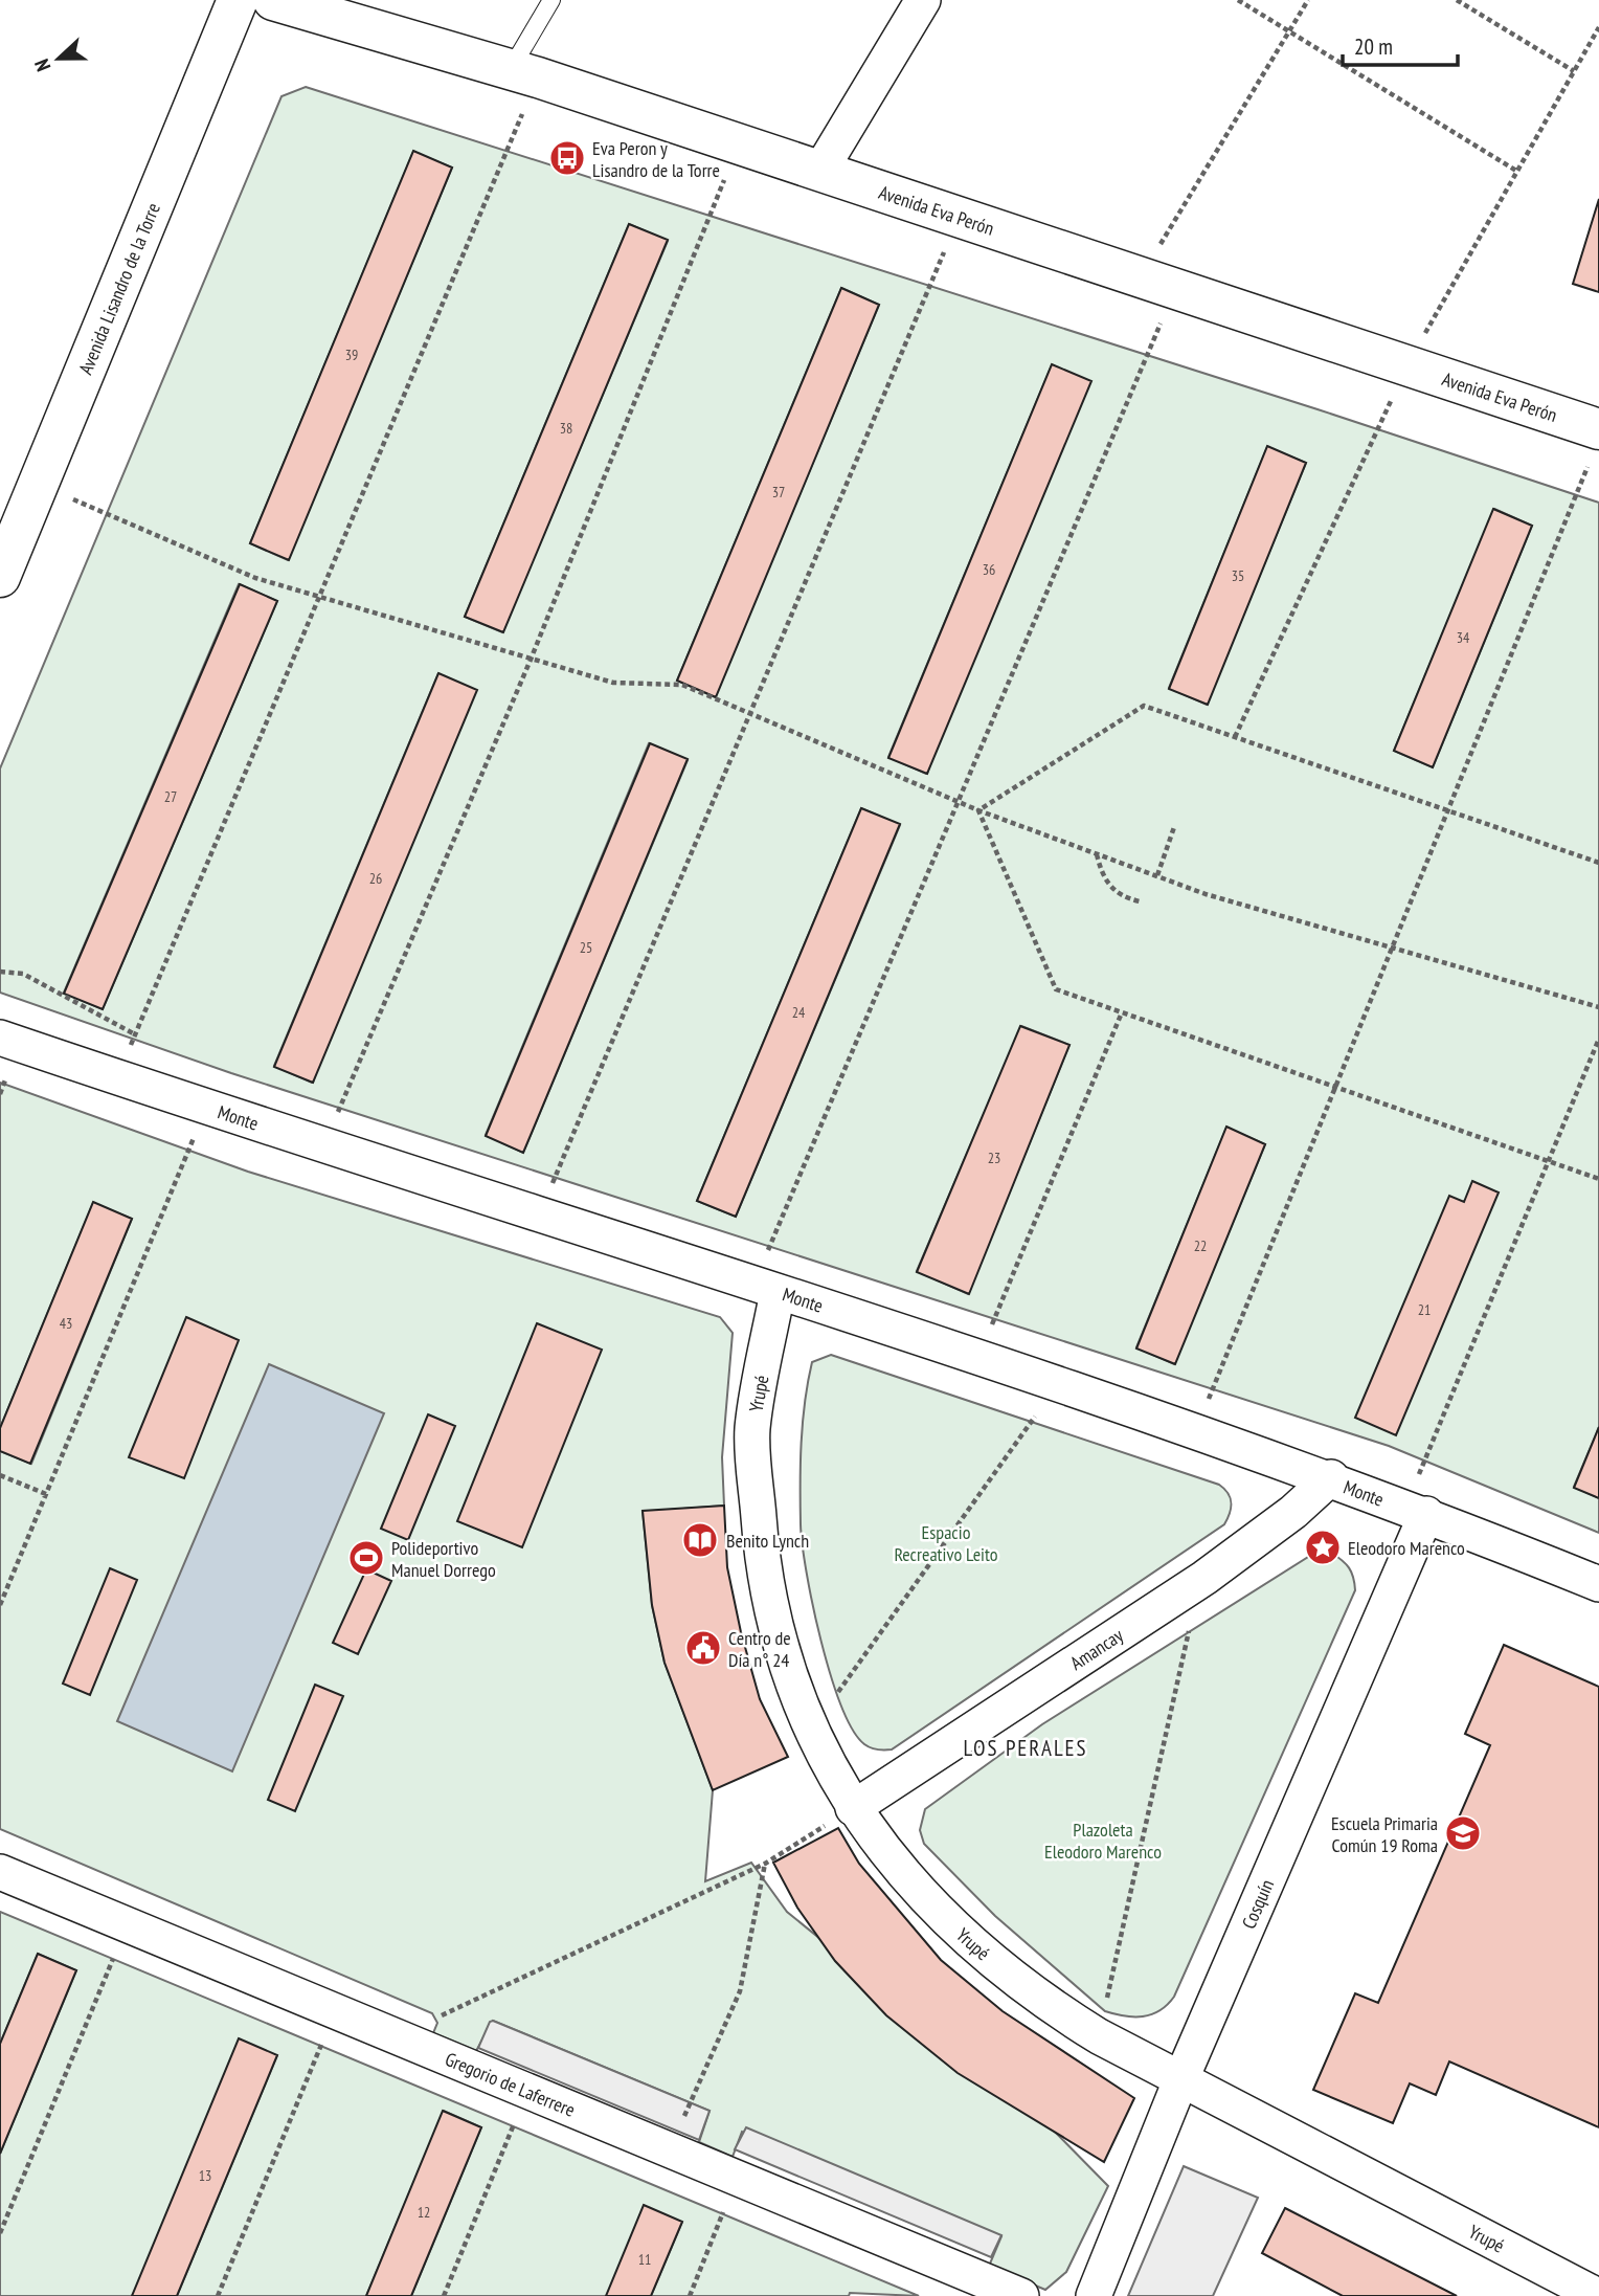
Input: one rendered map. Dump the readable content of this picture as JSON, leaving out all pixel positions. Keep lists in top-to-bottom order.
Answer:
{
  "streets": {
    "main road": ["Avenida Eva Perón", "Avenida Lisandro de la Torre"],
    "street": [
      "Monte",
      "Yrupé",
      "Amancay",
      "Cosquín",
      "Gregorio de Laferrere"
    ]
  },
  "crossings": [
    ["Monte", "Yrupé"],
    ["Monte", "Amancay"],
    ["Monte", "Cosquín"],
    ["Yrupé", "Amancay"],
    ["Yrupé", "Cosquín"]
  ],
  "districts": ["LOS PERALES"],
  "parks": ["Espacio Recreativo Leito", "Plazoleta Eleodoro Marenco"],
  "places": {
    "bus stop": ["Eva Peron y Lisandro de la Torre"],
    "library": ["Benito Lynch"],
    "place": ["Eleodoro Marenco"],
    "sports": ["Polideportivo Manuel Dorrego"],
    "public building": ["Centro de Día n° 24"],
    "school or university": ["Escuela Primaria Común 19 Roma"]
  },
  "house_numbers": [
    "39",
    "38",
    "37",
    "36",
    "35",
    "34",
    "27",
    "26",
    "25",
    "24",
    "23",
    "22",
    "21",
    "43",
    "13",
    "12",
    "11"
  ],
  "scale_bar": "20 m",
  "north": "left"
}
